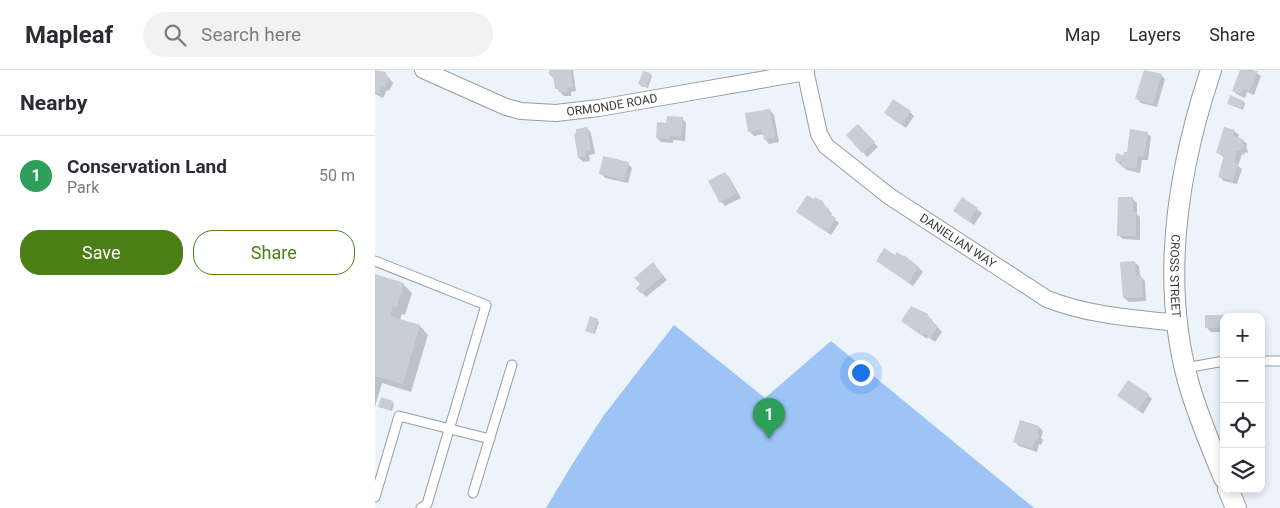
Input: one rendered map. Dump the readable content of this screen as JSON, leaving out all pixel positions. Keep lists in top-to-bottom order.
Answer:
{
  "streets": {
    "street": ["ORMONDE ROAD", "DANIELIAN WAY", "CROSS STREET"]
  },
  "crossings": [
    ["ORMONDE ROAD", "DANIELIAN WAY"],
    ["DANIELIAN WAY", "CROSS STREET"]
  ],
  "page": {
    "header": "Mapleaf",
    "search": "Search here",
    "nav": ["Map", "Layers", "Share"],
    "heading": "Nearby",
    "list": [
      {
        "mark": "1",
        "name": "Conservation Land",
        "note": "Park",
        "value": "50 m"
      }
    ],
    "buttons": ["Save", "Share"],
    "map_buttons": ["+", "−"],
    "pins": "1"
  }
}
